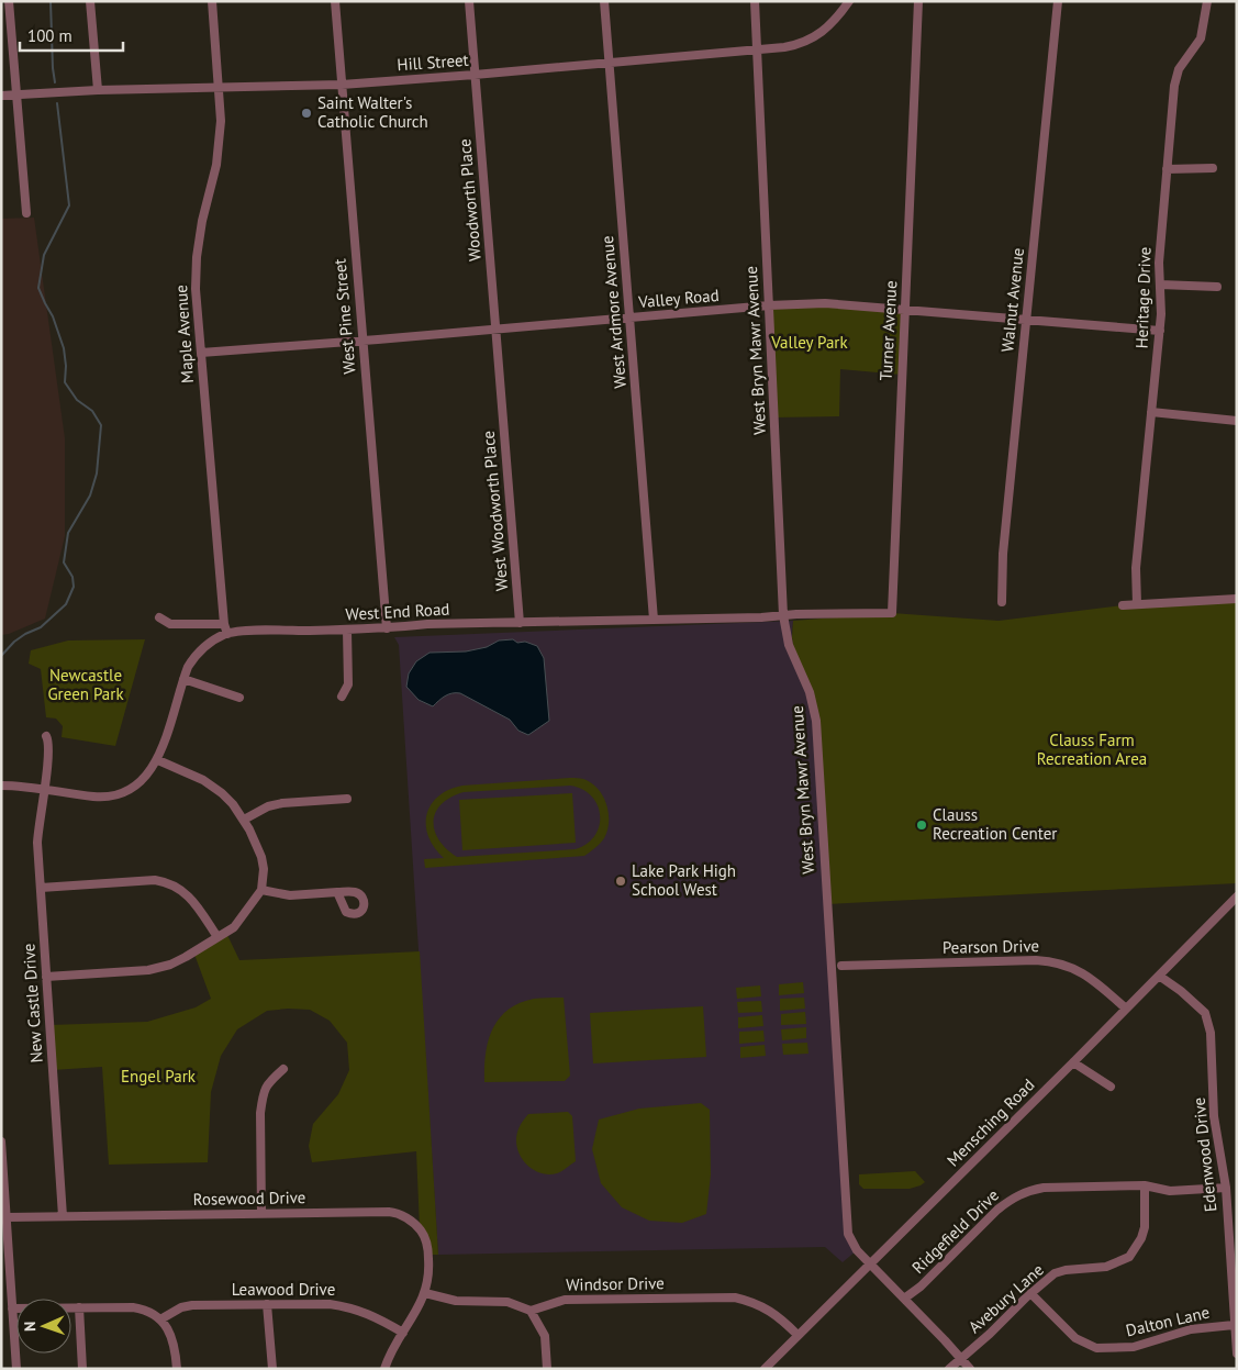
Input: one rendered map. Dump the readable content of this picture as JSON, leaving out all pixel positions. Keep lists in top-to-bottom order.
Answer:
{
  "streets": {
    "street": [
      "Hill Street",
      "Woodworth Place",
      "Heritage Drive",
      "Valley Road",
      "Walnut Avenue",
      "West Ardmore Avenue",
      "West Pine Street",
      "Turner Avenue",
      "Maple Avenue",
      "West Bryn Mawr Avenue",
      "West Woodworth Place",
      "West End Road",
      "Pearson Drive",
      "New Castle Drive",
      "Mensching Road",
      "Edenwood Drive",
      "Rosewood Drive",
      "Ridgefield Drive",
      "Windsor Drive",
      "Leawood Drive",
      "Avebury Lane",
      "Dalton Lane"
    ]
  },
  "crossings": [
    ["Hill Street", "Woodworth Place"],
    ["Hill Street", "West Ardmore Avenue"],
    ["Hill Street", "West Pine Street"],
    ["Hill Street", "Maple Avenue"],
    ["Hill Street", "West Bryn Mawr Avenue"],
    ["Woodworth Place", "Valley Road"],
    ["Woodworth Place", "West Woodworth Place"],
    ["Heritage Drive", "Valley Road"],
    ["Valley Road", "Walnut Avenue"],
    ["Valley Road", "West Ardmore Avenue"],
    ["Valley Road", "West Pine Street"],
    ["Valley Road", "Turner Avenue"],
    ["Valley Road", "Maple Avenue"],
    ["Valley Road", "West Bryn Mawr Avenue"],
    ["West Ardmore Avenue", "West End Road"],
    ["West Pine Street", "West End Road"],
    ["Turner Avenue", "West End Road"],
    ["Maple Avenue", "West End Road"],
    ["West Bryn Mawr Avenue", "West End Road"],
    ["West Bryn Mawr Avenue", "Mensching Road"],
    ["West Bryn Mawr Avenue", "Ridgefield Drive"],
    ["West Bryn Mawr Avenue", "Avebury Lane"],
    ["West Woodworth Place", "West End Road"],
    ["West End Road", "New Castle Drive"],
    ["Pearson Drive", "Mensching Road"],
    ["New Castle Drive", "Rosewood Drive"],
    ["Mensching Road", "Edenwood Drive"],
    ["Mensching Road", "Windsor Drive"],
    ["Edenwood Drive", "Ridgefield Drive"],
    ["Edenwood Drive", "Dalton Lane"],
    ["Rosewood Drive", "Leawood Drive"],
    ["Ridgefield Drive", "Avebury Lane"],
    ["Avebury Lane", "Dalton Lane"]
  ],
  "parks": [
    "Valley Park",
    "Newcastle Green Park",
    "Clauss Farm Recreation Area",
    "Engel Park"
  ],
  "places": ["Saint Walter's Catholic Church", "Clauss Recreation Center", "Lake Park High School West"],
  "scale_bar": "100 m",
  "north": "left"
}
